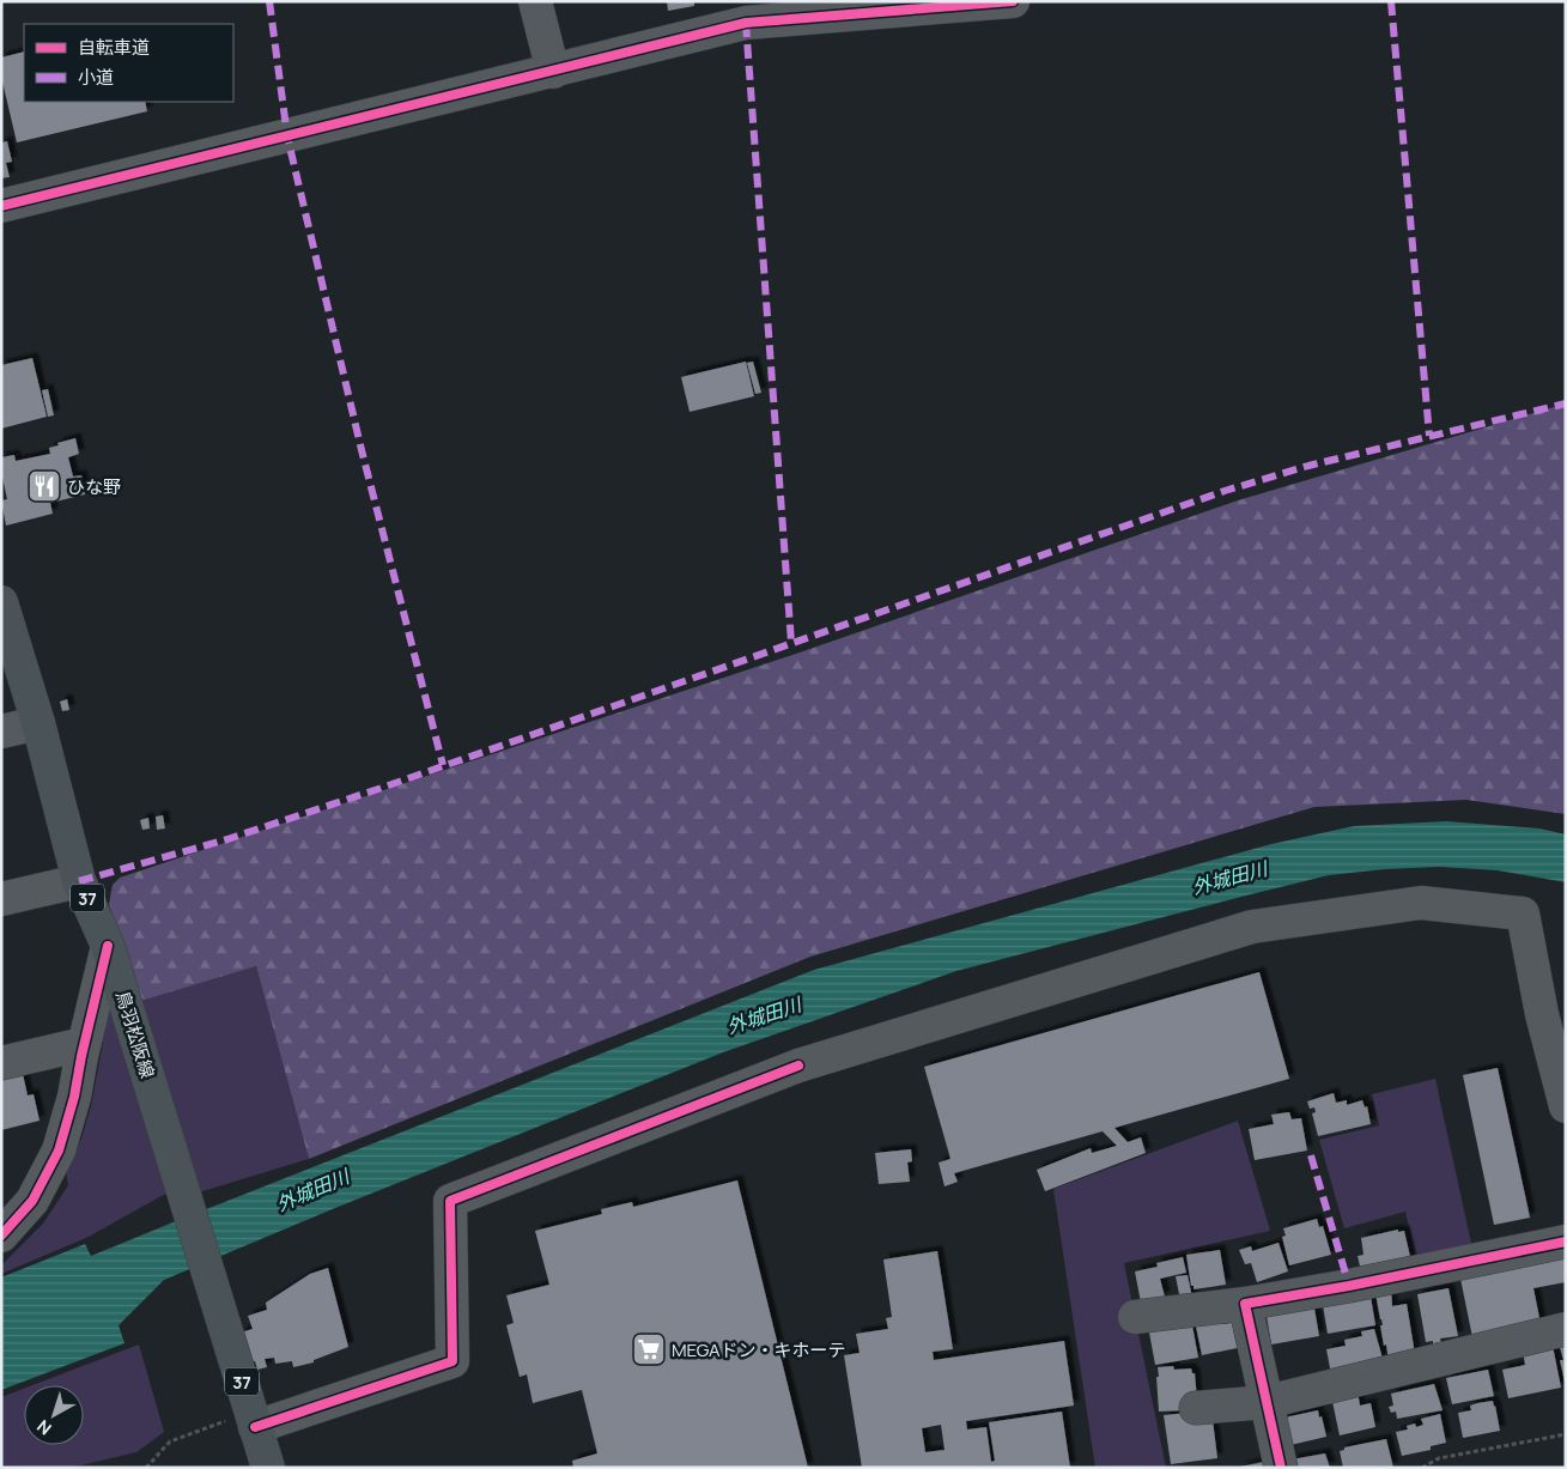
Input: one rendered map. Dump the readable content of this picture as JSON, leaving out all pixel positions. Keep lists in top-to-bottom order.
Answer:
{
  "streets": {
    "main road": ["37", "鳥羽松阪線"]
  },
  "water": ["外城田川"],
  "places": {
    "restaurant": ["ひな野"],
    "supermarket": ["MEGAドン・キホーテ"]
  },
  "legend": ["自転車道", "小道"],
  "north": "bottom left"
}
